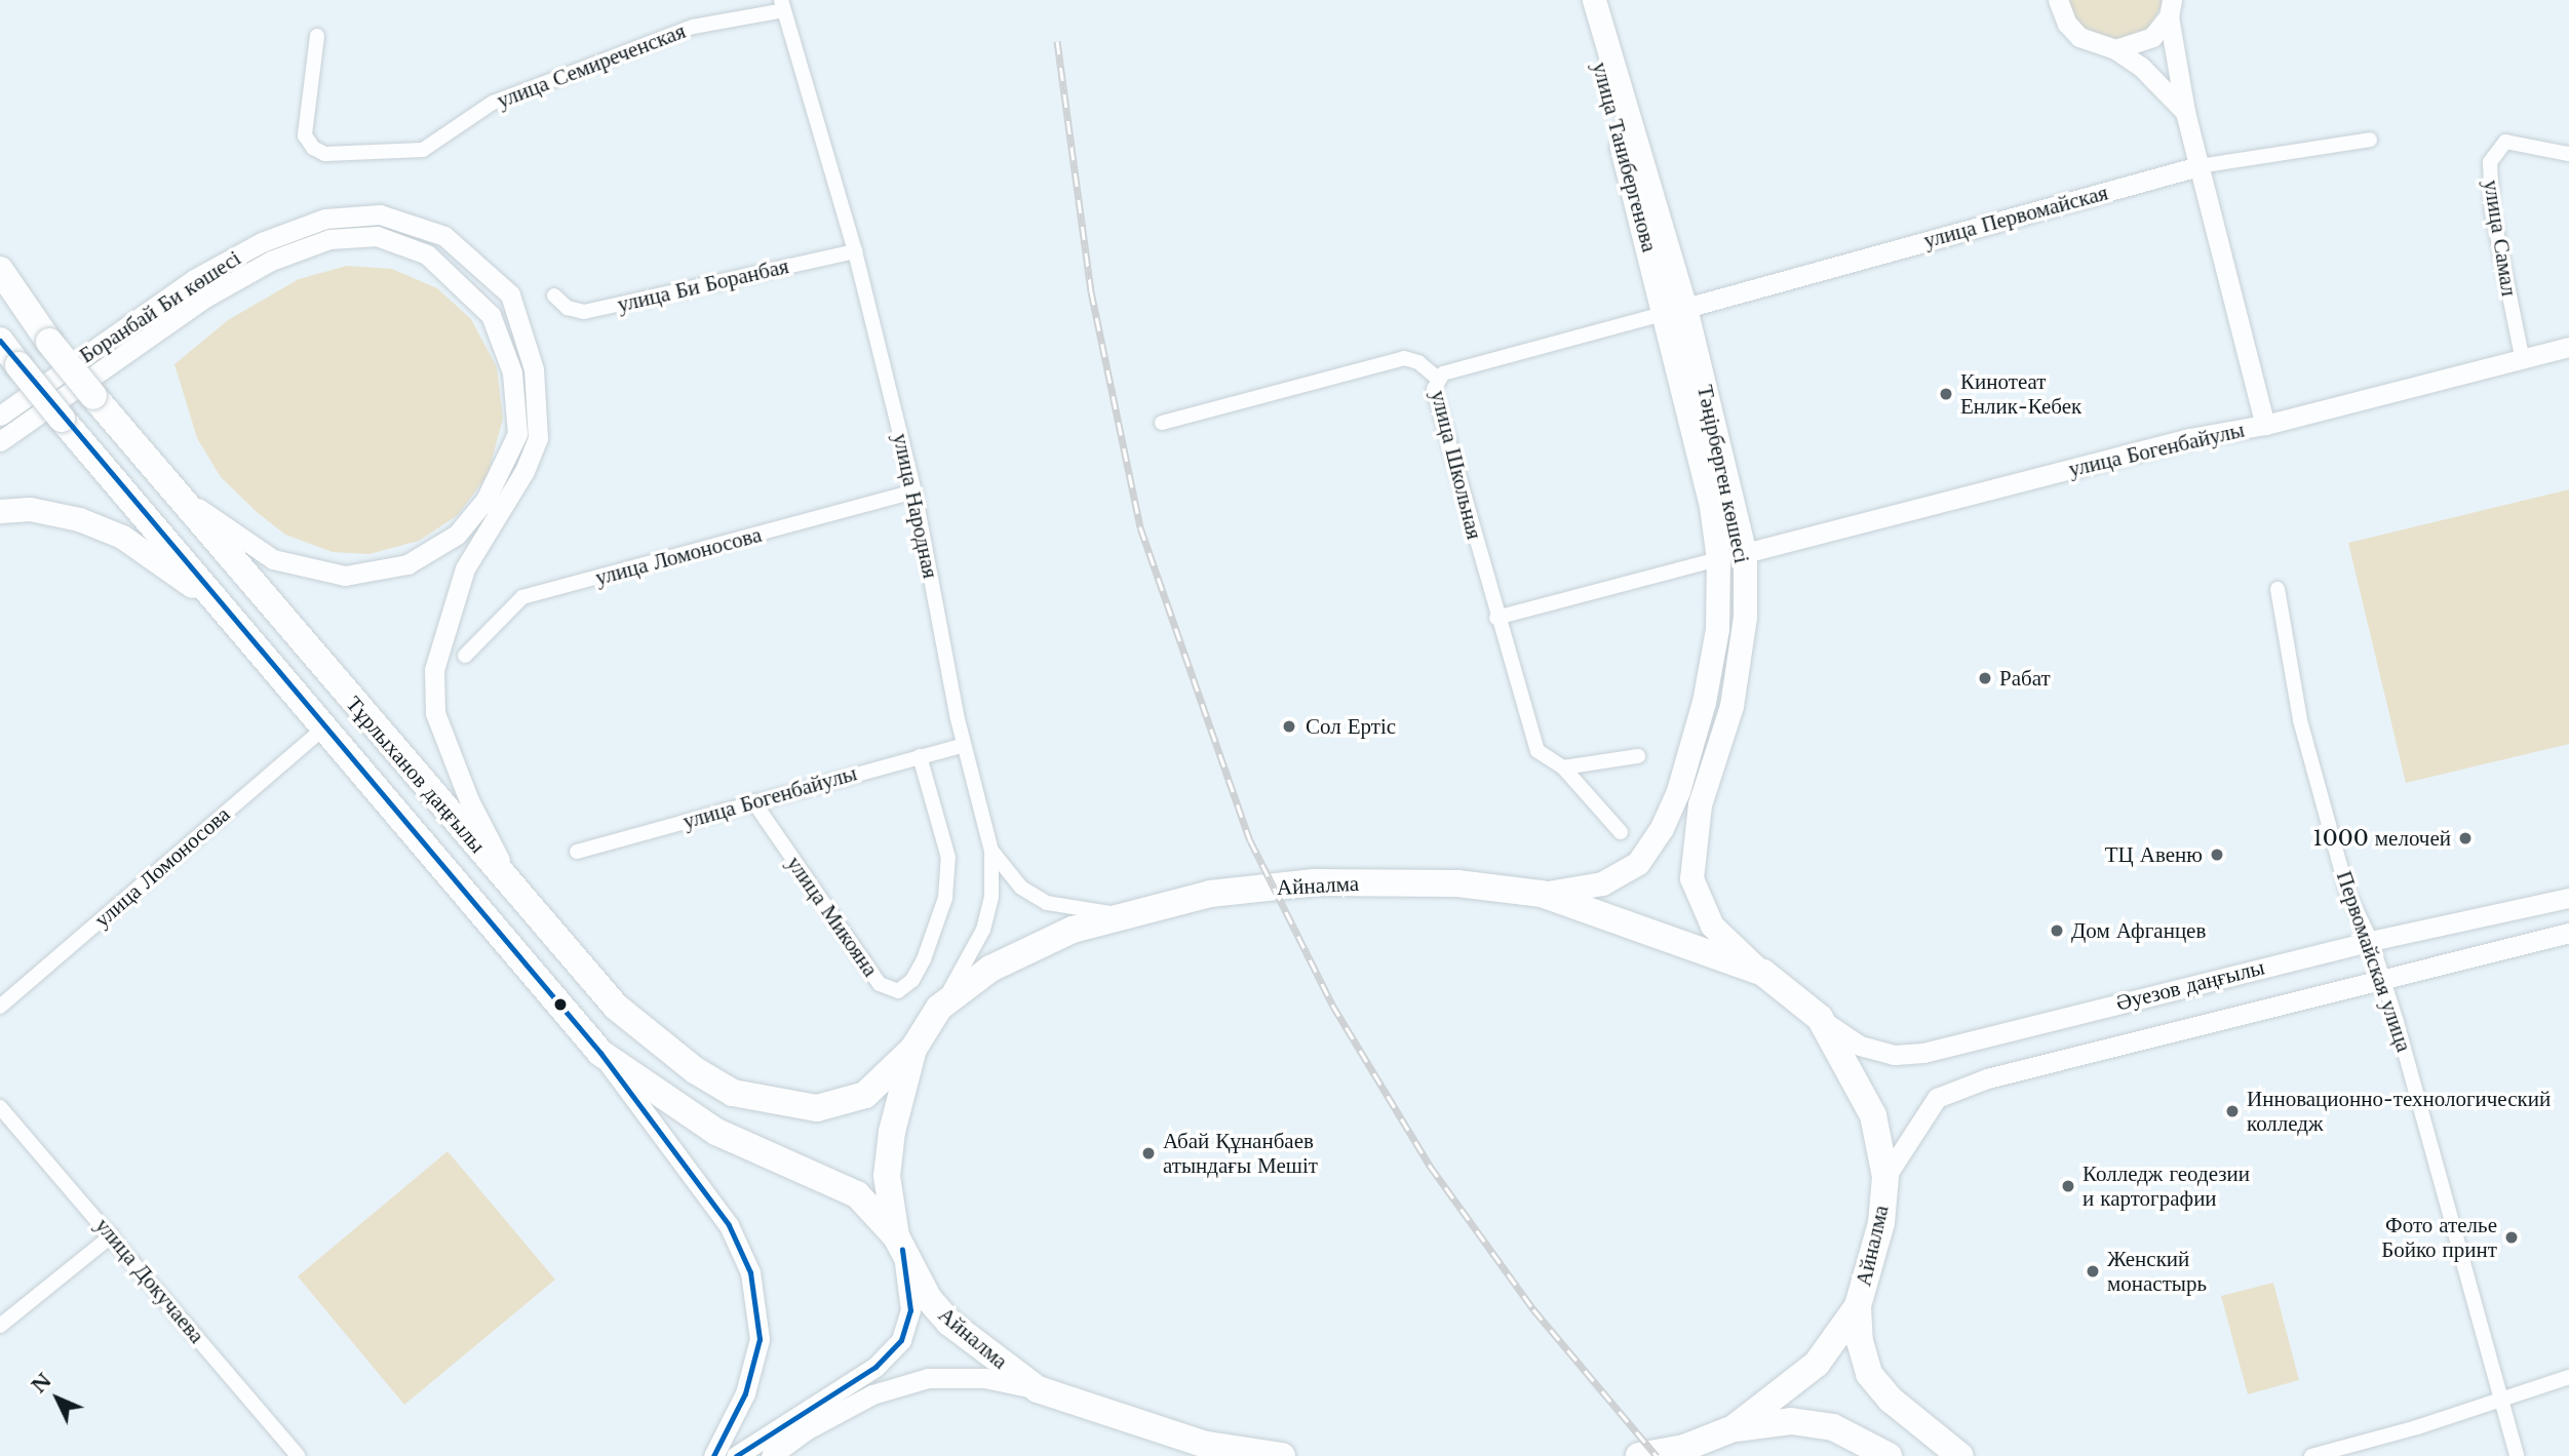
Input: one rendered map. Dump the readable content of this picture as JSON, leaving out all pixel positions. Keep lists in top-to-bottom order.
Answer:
{
  "streets": {
    "highway": ["Тұрлыханов даңғылы", "Айналма"],
    "main road": [
      "улица Танибергенова",
      "улица Первомайская",
      "Боранбай Би көшесі",
      "улица Богенбайулы",
      "Тәңірберген көшесі",
      "Әуезов даңғылы"
    ],
    "street": [
      "улица Семиреченская",
      "улица Самал",
      "улица Би Боранбая",
      "улица Школьная",
      "улица Народная",
      "улица Ломоносова",
      "улица Микояна",
      "Первомайская улица",
      "улица Докучаева"
    ]
  },
  "crossings": [
    ["улица Семиреченская", "улица Народная"],
    ["улица Танибергенова", "улица Первомайская"],
    ["улица Танибергенова", "улица Школьная"],
    ["улица Танибергенова", "Тәңірберген көшесі"],
    ["улица Первомайская", "улица Школьная"],
    ["улица Первомайская", "Тәңірберген көшесі"],
    ["улица Самал", "улица Богенбайулы"],
    ["улица Би Боранбая", "улица Народная"],
    ["Боранбай Би көшесі", "Тұрлыханов даңғылы"],
    ["улица Богенбайулы", "Тәңірберген көшесі"],
    ["улица Богенбайулы", "улица Народная"],
    ["улица Богенбайулы", "улица Микояна"],
    ["улица Школьная", "Тәңірберген көшесі"],
    ["Тәңірберген көшесі", "Айналма"],
    ["улица Народная", "улица Ломоносова"],
    ["улица Народная", "Айналма"],
    ["улица Ломоносова", "Тұрлыханов даңғылы"],
    ["Тұрлыханов даңғылы", "Айналма"],
    ["Айналма", "Әуезов даңғылы"],
    ["Первомайская улица", "Әуезов даңғылы"]
  ],
  "places": [
    "Кинотеат Енлик-Кебек",
    "Рабат",
    "Сол Ертіс",
    "1000 мелочей",
    "ТЦ Авеню",
    "Дом Афганцев",
    "Инновационно-технологический колледж",
    "Абай Құнанбаев атындағы Мешіт",
    "Колледж геодезии и картографии",
    "Фото ателье Бойко принт",
    "Женский монастырь"
  ],
  "north": "top left"
}
